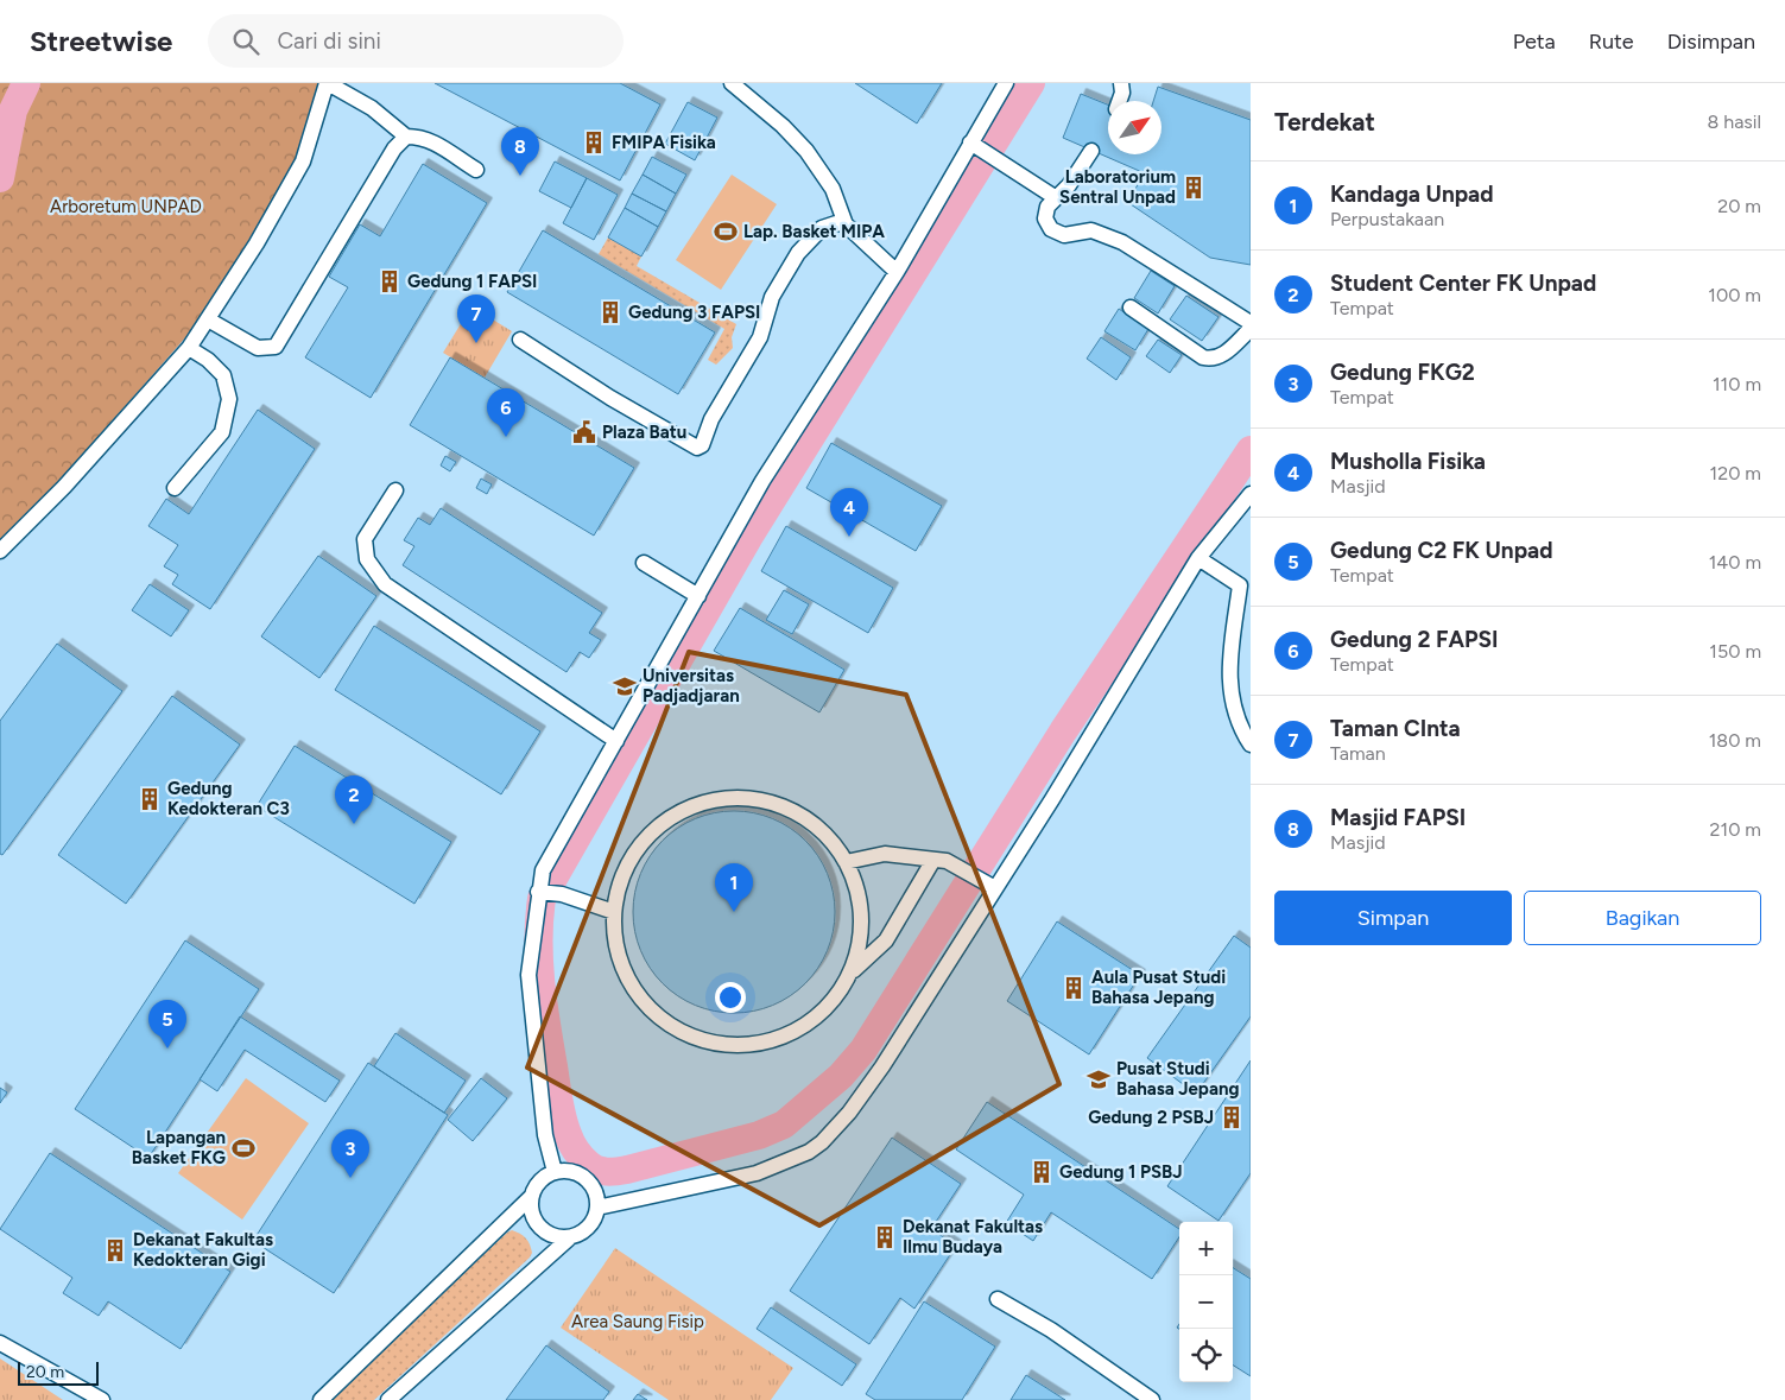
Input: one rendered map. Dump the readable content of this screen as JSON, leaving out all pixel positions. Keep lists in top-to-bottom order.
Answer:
{
  "parks": ["Arboretum UNPAD", "Area Saung Fisip"],
  "places": {
    "building": [
      "FMIPA Fisika",
      "Laboratorium Sentral Unpad",
      "Gedung 1 FAPSI",
      "Gedung 3 FAPSI",
      "Gedung Kedokteran C3",
      "Aula Pusat Studi Bahasa Jepang",
      "Gedung 2 PSBJ",
      "Gedung 1 PSBJ",
      "Dekanat Fakultas Ilmu Budaya",
      "Dekanat Fakultas Kedokteran Gigi"
    ],
    "sports": ["Lap. Basket MIPA", "Lapangan Basket FKG"],
    "public building": ["Plaza Batu"],
    "school or university": ["Universitas Padjadjaran", "Pusat Studi Bahasa Jepang"]
  },
  "scale_bar": "20 m",
  "north": "top right",
  "page": {
    "header": "Streetwise",
    "search": "Cari di sini",
    "nav": ["Peta", "Rute", "Disimpan"],
    "heading": ["Terdekat", "8 hasil"],
    "pins": [
      "8",
      "7",
      "6",
      "4",
      "2",
      "1",
      "5",
      "3"
    ],
    "list": [
      {
        "mark": "1",
        "name": "Kandaga Unpad",
        "note": "Perpustakaan",
        "value": "20 m"
      },
      {
        "mark": "2",
        "name": "Student Center FK Unpad",
        "note": "Tempat",
        "value": "100 m"
      },
      {
        "mark": "3",
        "name": "Gedung FKG2",
        "note": "Tempat",
        "value": "110 m"
      },
      {
        "mark": "4",
        "name": "Musholla Fisika",
        "note": "Masjid",
        "value": "120 m"
      },
      {
        "mark": "5",
        "name": "Gedung C2 FK Unpad",
        "note": "Tempat",
        "value": "140 m"
      },
      {
        "mark": "6",
        "name": "Gedung 2 FAPSI",
        "note": "Tempat",
        "value": "150 m"
      },
      {
        "mark": "7",
        "name": "Taman CInta",
        "note": "Taman",
        "value": "180 m"
      },
      {
        "mark": "8",
        "name": "Masjid FAPSI",
        "note": "Masjid",
        "value": "210 m"
      }
    ],
    "buttons": ["Simpan", "Bagikan"],
    "map_buttons": ["+", "−"],
    "scale": "20 m"
  }
}
